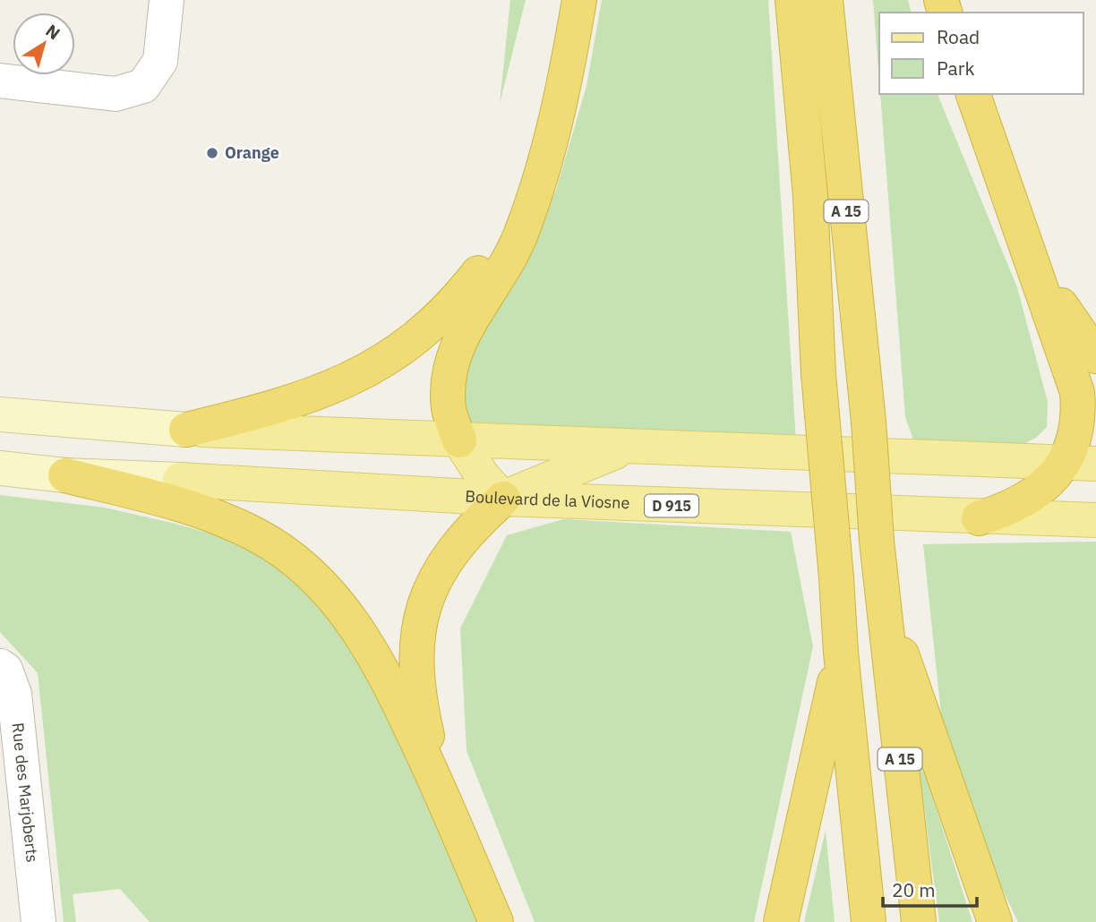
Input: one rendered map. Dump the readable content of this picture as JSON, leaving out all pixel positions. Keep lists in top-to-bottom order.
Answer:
{
  "streets": {
    "highway": ["A 15"],
    "main road": ["Boulevard de la Viosne", "D 915"],
    "street": ["Rue des Marjoberts"]
  },
  "places": ["Orange"],
  "legend": ["Road", "Park"],
  "scale_bar": "20 m",
  "north": "top right"
}
